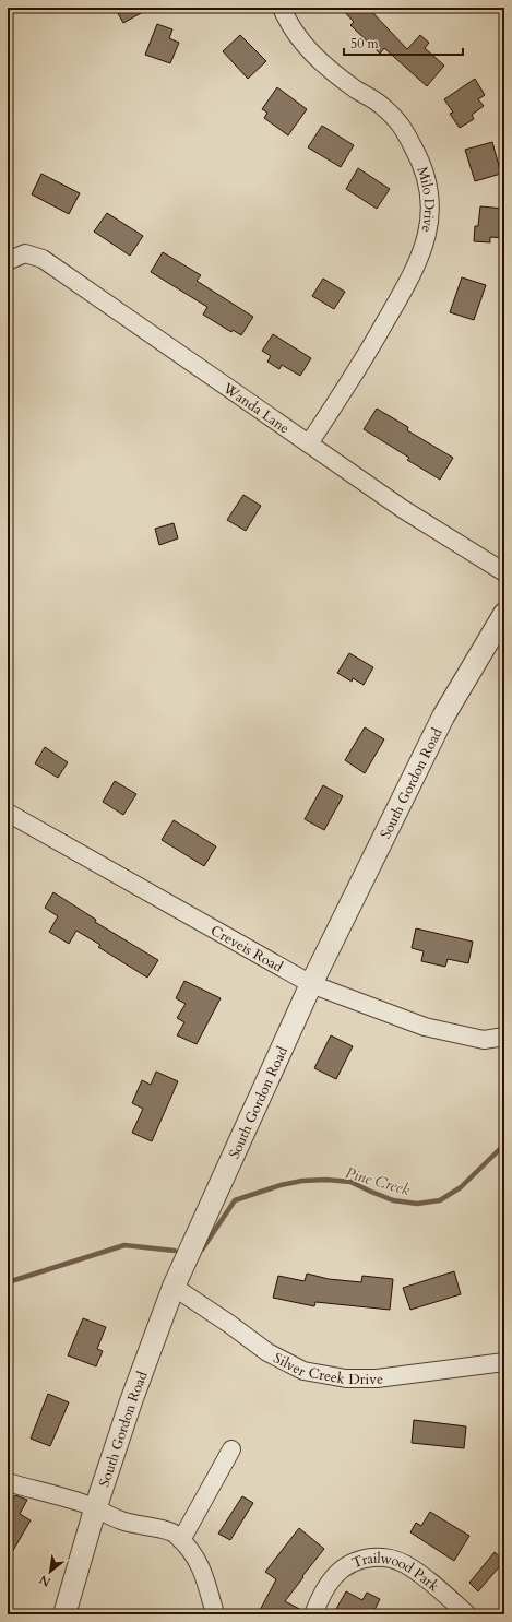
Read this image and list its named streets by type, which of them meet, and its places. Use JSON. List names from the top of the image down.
{
  "streets": {
    "street": [
      "Milo Drive",
      "Wanda Lane",
      "South Gordon Road",
      "Creveis Road",
      "Silver Creek Drive",
      "Trailwood Park"
    ]
  },
  "crossings": [
    ["Milo Drive", "Wanda Lane"],
    ["South Gordon Road", "Creveis Road"],
    ["South Gordon Road", "Silver Creek Drive"]
  ],
  "water": ["Pine Creek"],
  "scale_bar": "50 m",
  "north": "bottom left"
}
